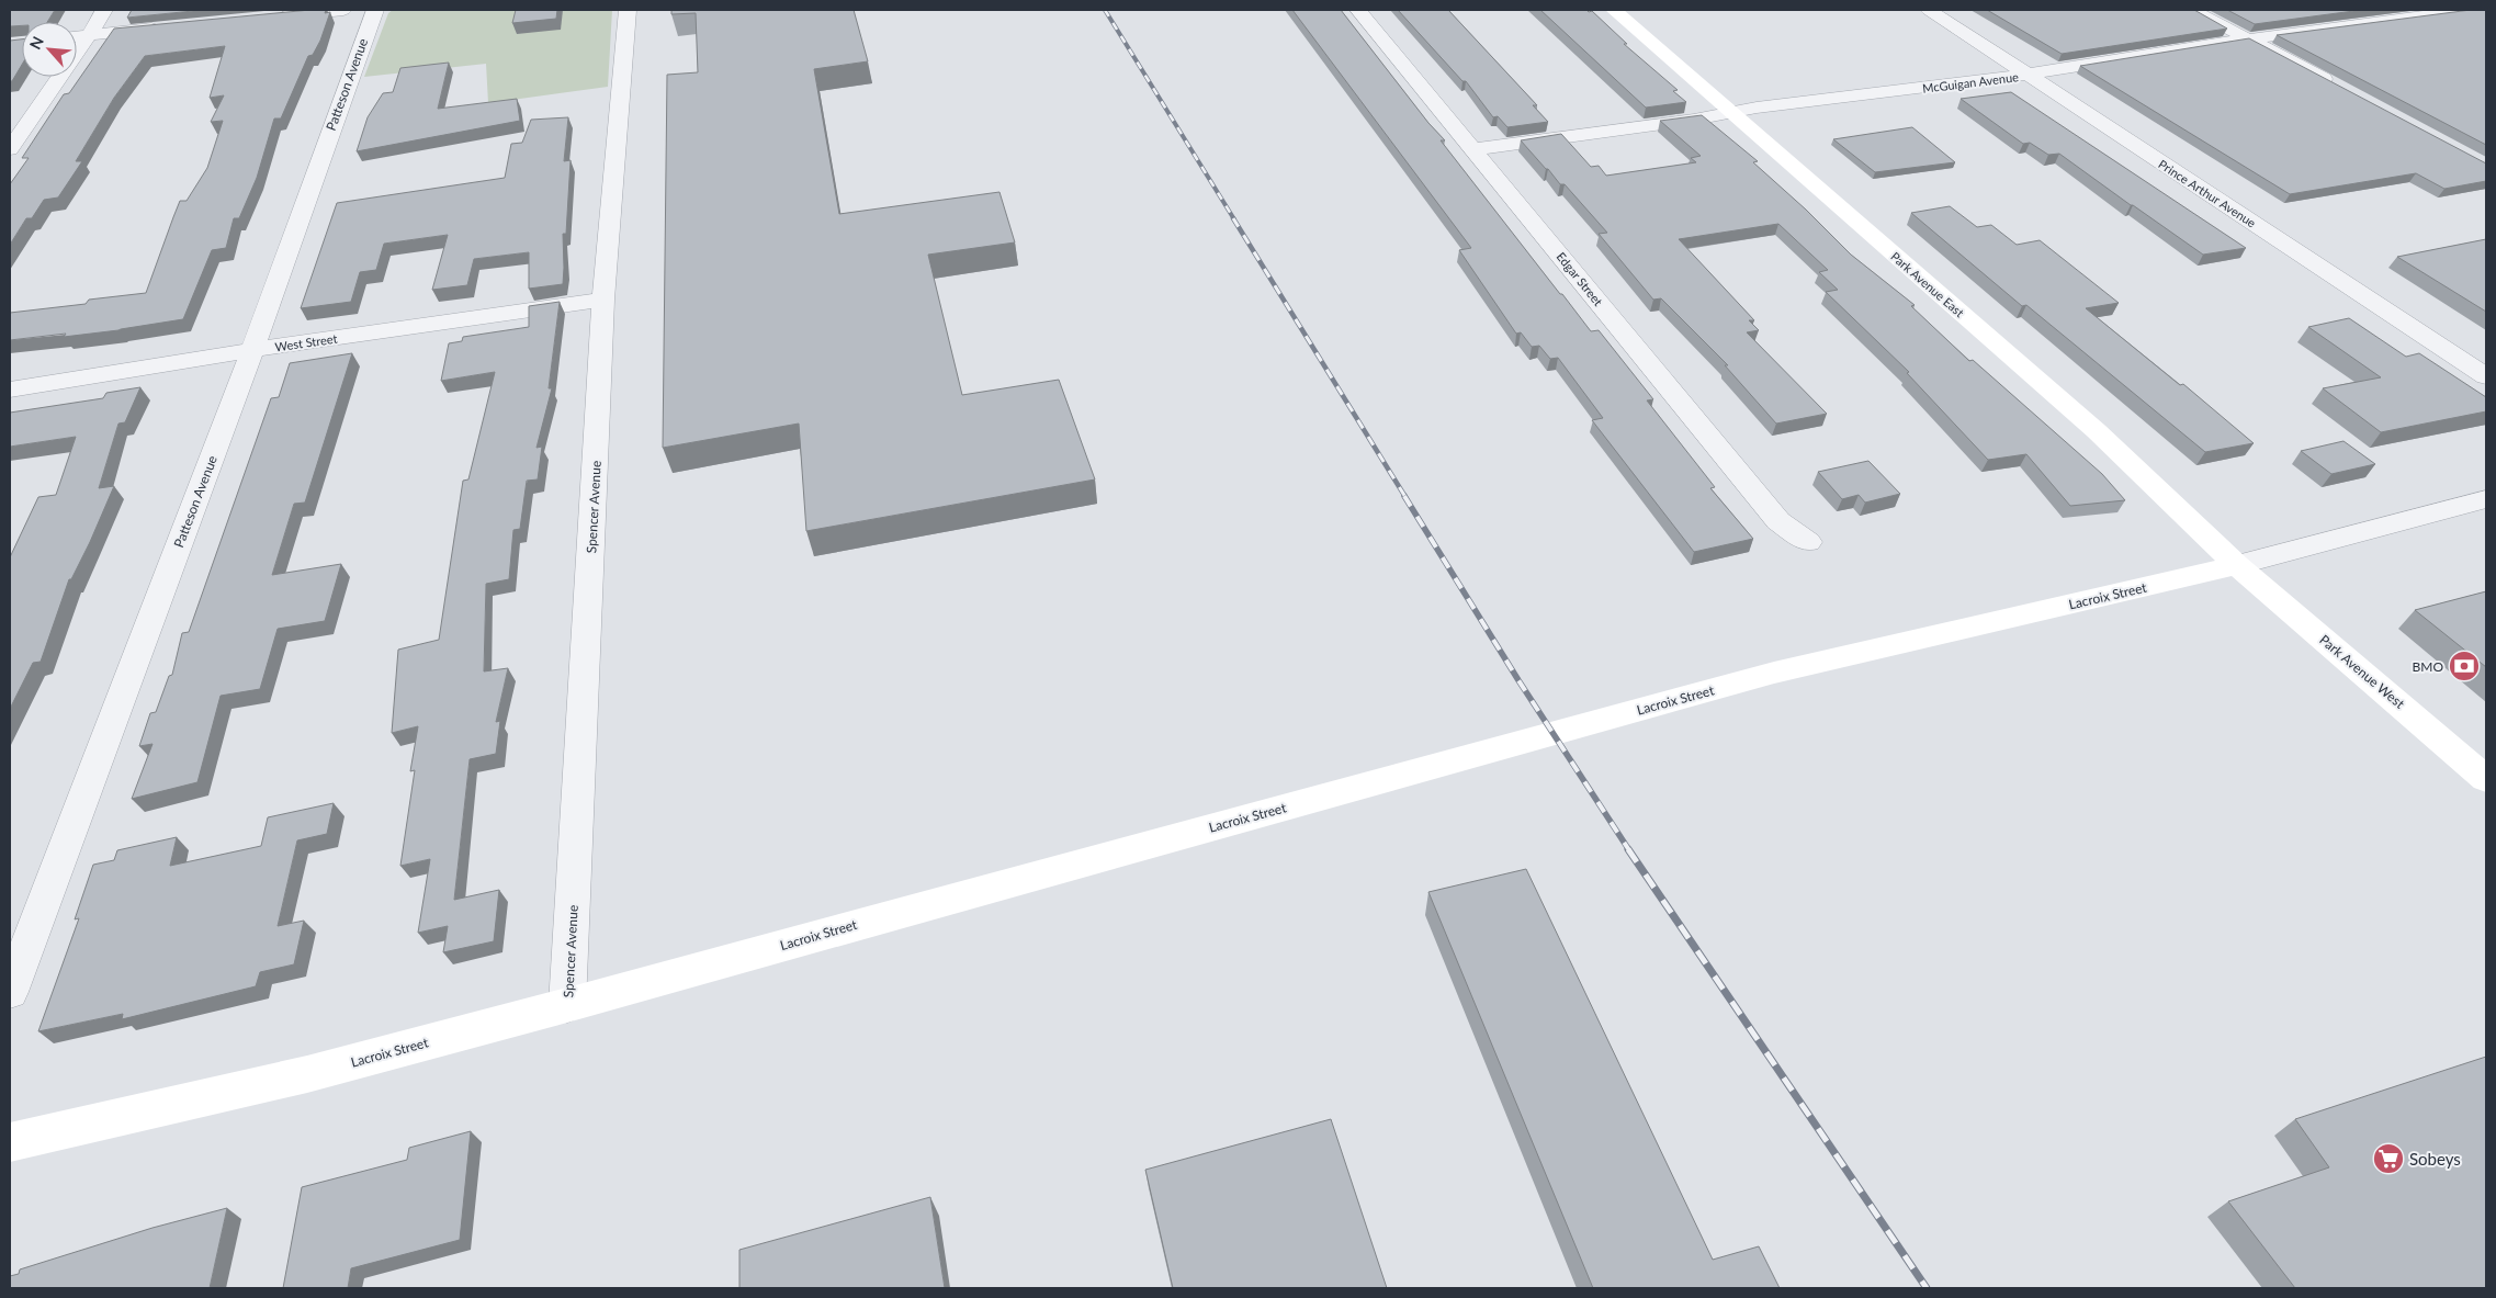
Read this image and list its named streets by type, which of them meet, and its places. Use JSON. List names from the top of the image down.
{
  "streets": {
    "main road": ["Park Avenue East", "Lacroix Street", "Park Avenue West"],
    "street": [
      "McGuigan Avenue",
      "Patteson Avenue",
      "Prince Arthur Avenue",
      "Edgar Street",
      "West Street",
      "Spencer Avenue"
    ]
  },
  "crossings": [
    ["McGuigan Avenue", "Prince Arthur Avenue"],
    ["McGuigan Avenue", "Edgar Street"],
    ["McGuigan Avenue", "Park Avenue East"],
    ["Patteson Avenue", "West Street"],
    ["Park Avenue East", "Lacroix Street"],
    ["Park Avenue East", "Park Avenue West"],
    ["West Street", "Spencer Avenue"],
    ["Spencer Avenue", "Lacroix Street"],
    ["Lacroix Street", "Park Avenue West"]
  ],
  "places": {
    "bank": ["BMO"],
    "supermarket": ["Sobeys"]
  },
  "north": "top left"
}
